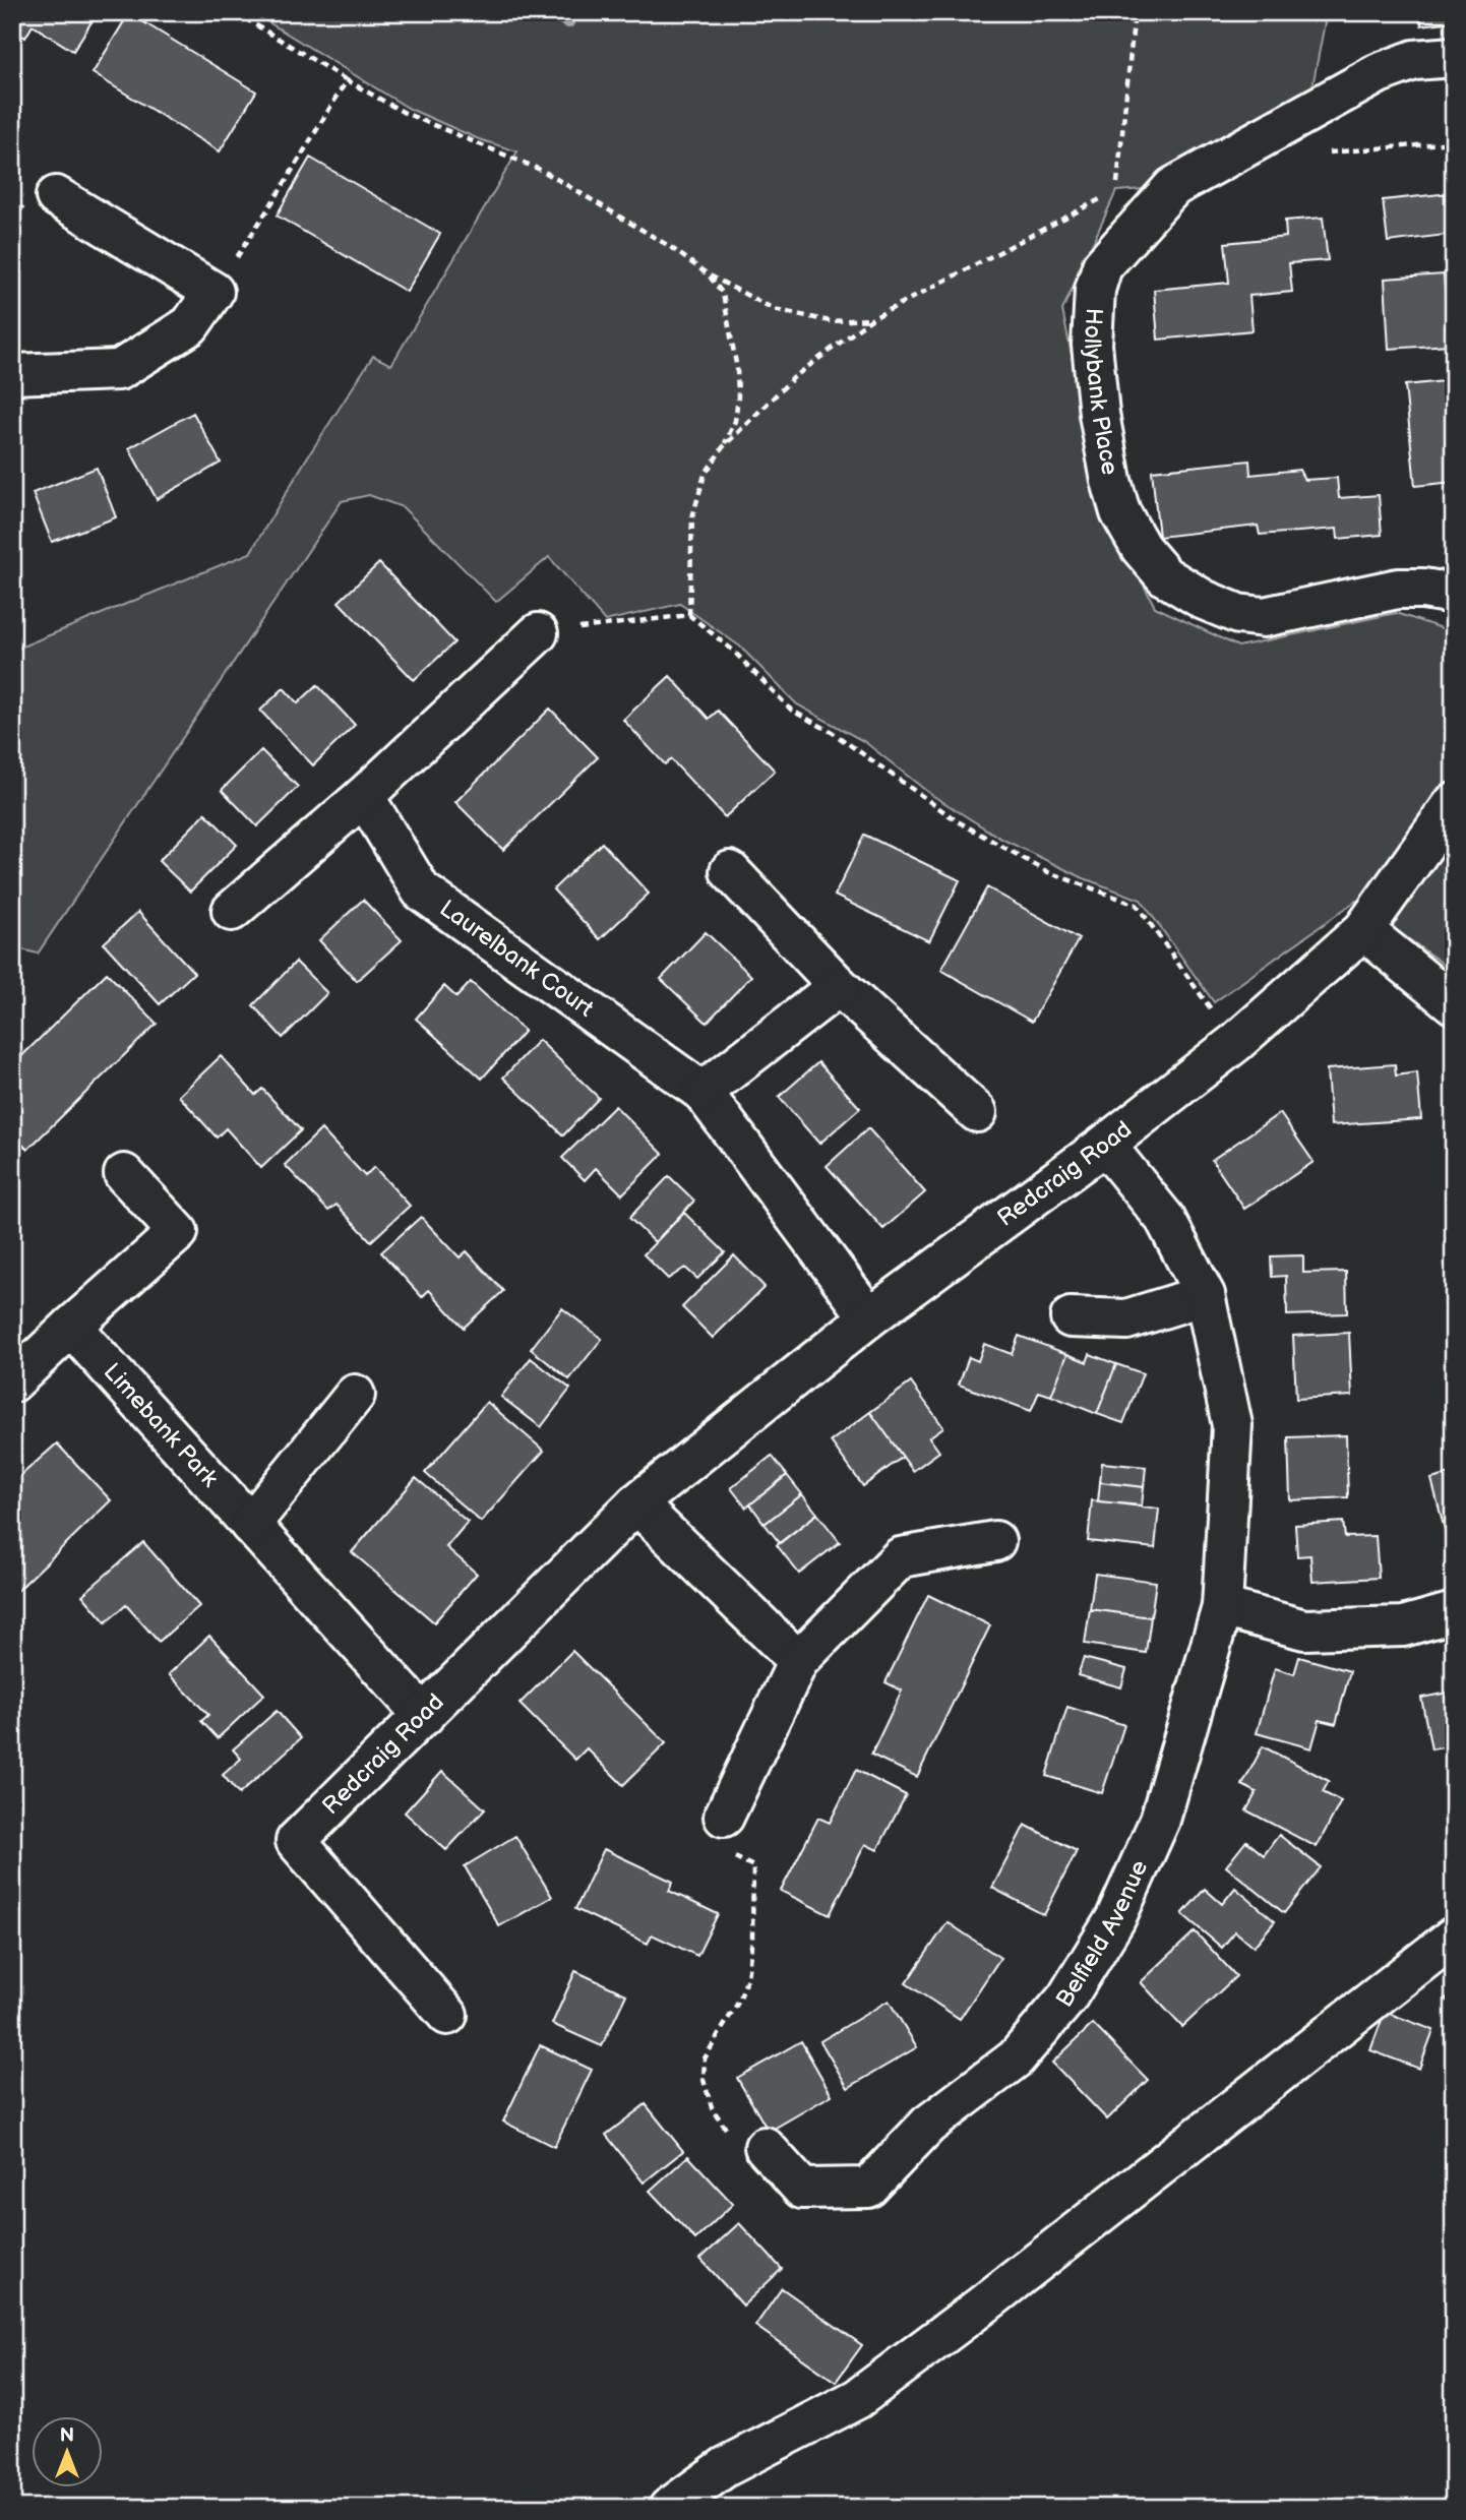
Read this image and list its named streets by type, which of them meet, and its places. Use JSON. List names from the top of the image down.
{
  "streets": {
    "street": [
      "Hollybank Place",
      "Laurelbank Court",
      "Redcraig Road",
      "Limebank Park",
      "Belfield Avenue"
    ]
  },
  "crossings": [
    ["Laurelbank Court", "Redcraig Road"],
    ["Redcraig Road", "Limebank Park"],
    ["Redcraig Road", "Belfield Avenue"]
  ],
  "north": "top"
}
